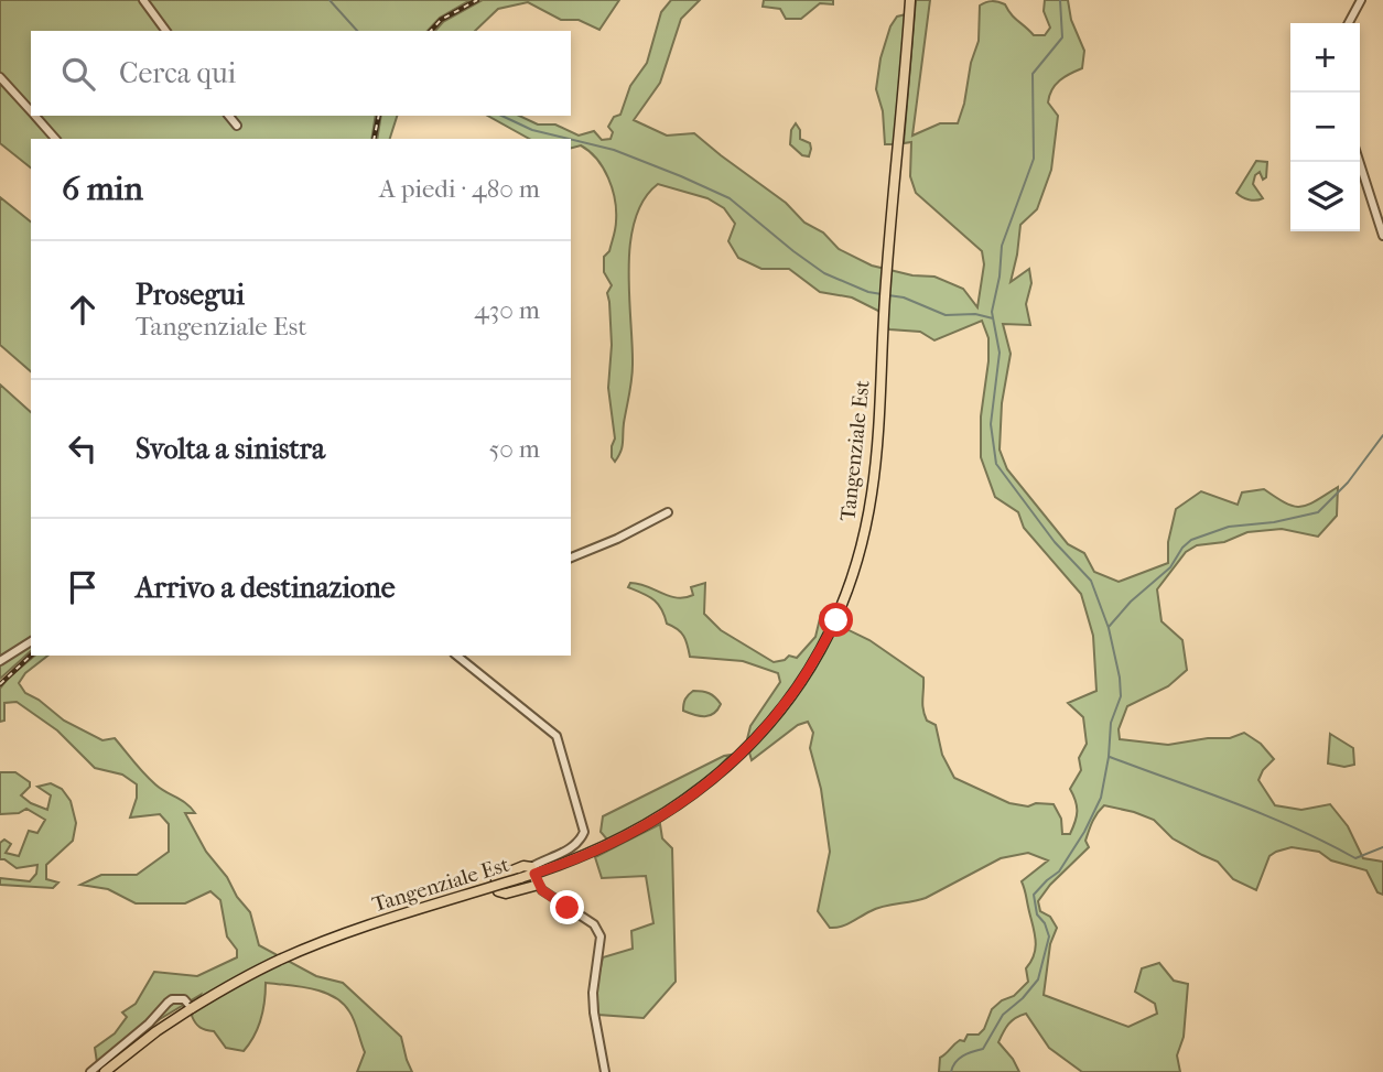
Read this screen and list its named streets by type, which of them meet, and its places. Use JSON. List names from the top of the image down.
{
  "streets": {
    "main road": ["Tangenziale Est"]
  },
  "page": {
    "map_buttons": ["+", "−"],
    "search": "Cerca qui",
    "heading": ["6 min", "A piedi · 480 m"],
    "list": [
      ["Prosegui", "Tangenziale Est", "430 m"],
      ["Svolta a sinistra", "50 m"],
      "Arrivo a destinazione"
    ]
  }
}
